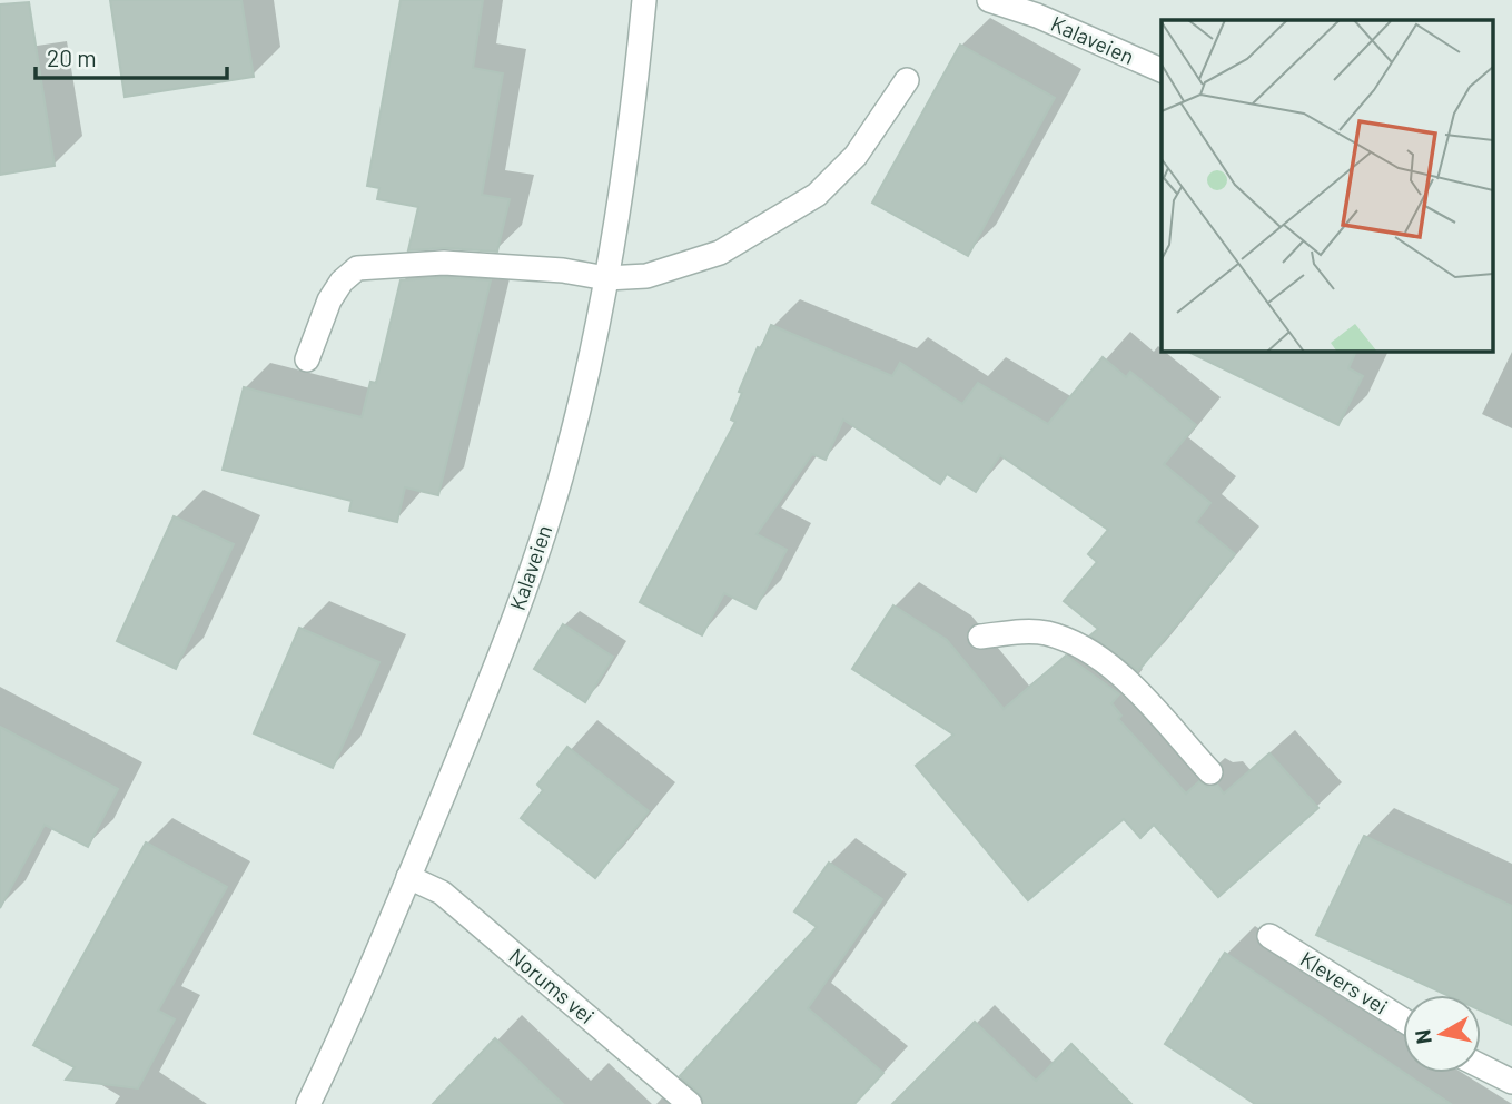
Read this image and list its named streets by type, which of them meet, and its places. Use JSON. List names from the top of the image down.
{
  "streets": {
    "street": ["Kalaveien", "Klevers vei", "Norums vei"]
  },
  "crossings": [
    ["Kalaveien", "Norums vei"]
  ],
  "scale_bar": "20 m",
  "north": "left"
}
